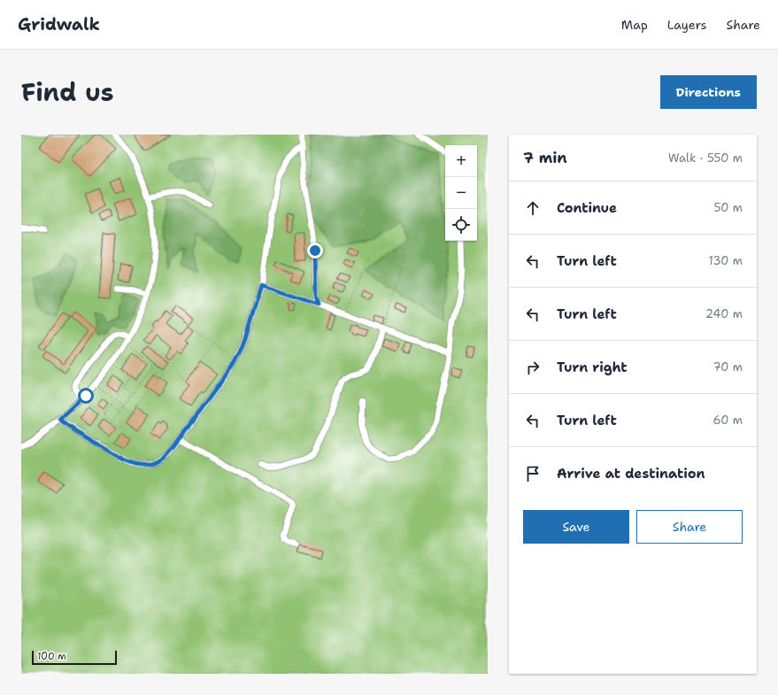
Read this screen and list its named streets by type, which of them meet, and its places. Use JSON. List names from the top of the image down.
{
  "scale_bar": "100 m",
  "page": {
    "header": "Gridwalk",
    "nav": ["Map", "Layers", "Share"],
    "title": "Find us",
    "buttons": [
      "Directions",
      ["Save", "Share"]
    ],
    "heading": ["7 min", "Walk · 550 m"],
    "map_buttons": ["+", "−"],
    "list": [
      ["Continue", "50 m"],
      ["Turn left", "130 m"],
      ["Turn left", "240 m"],
      ["Turn right", "70 m"],
      ["Turn left", "60 m"],
      "Arrive at destination"
    ],
    "scale": "100 m"
  }
}
